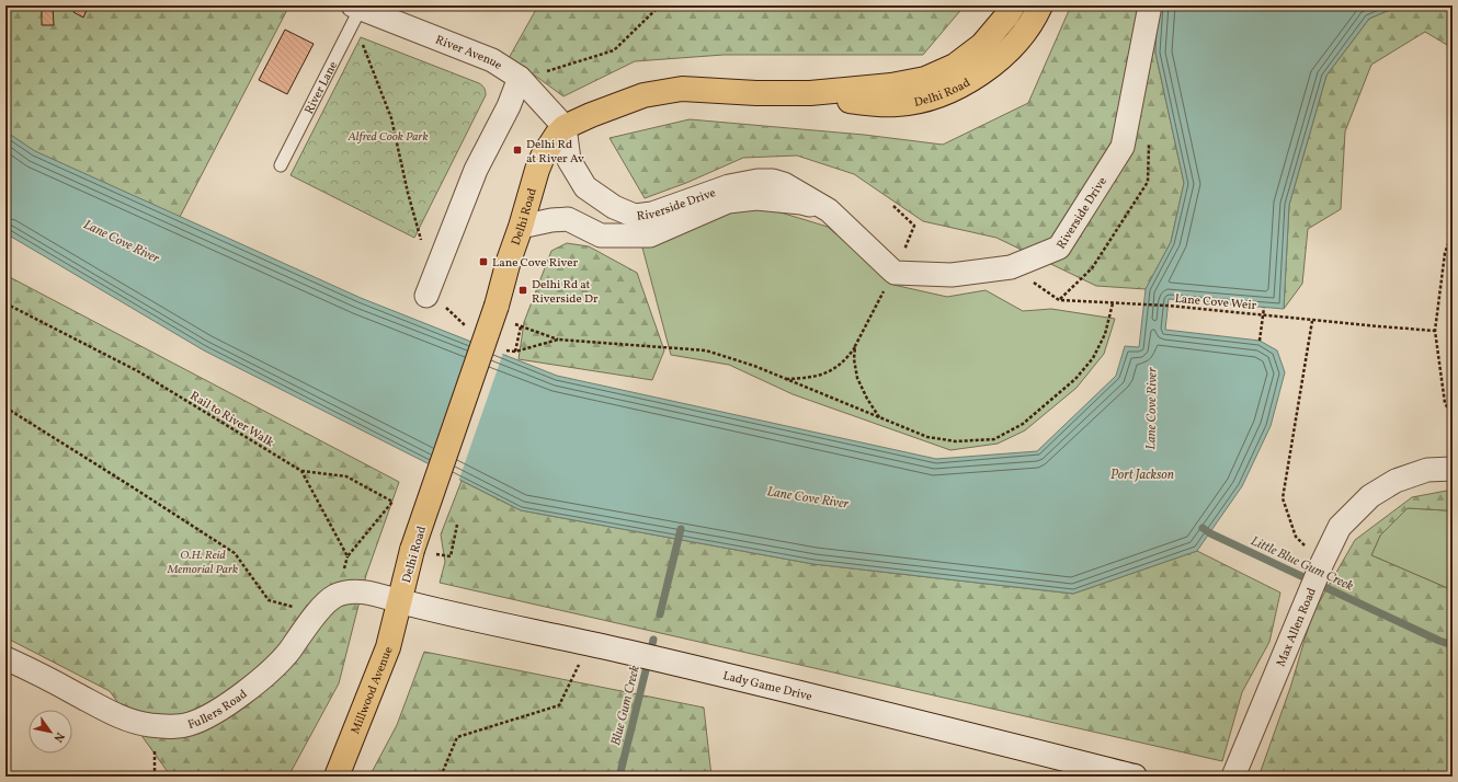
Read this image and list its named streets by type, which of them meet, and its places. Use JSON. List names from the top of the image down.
{
  "streets": {
    "main road": ["Delhi Road", "Lady Game Drive", "Millwood Avenue"],
    "street": [
      "River Avenue",
      "Riverside Drive",
      "Max Allen Road",
      "Fullers Road"
    ],
    "lane": ["River Lane"],
    "path": ["Lane Cove Weir", "Rail to River Walk"]
  },
  "crossings": [
    ["River Avenue", "River Lane"],
    ["River Avenue", "Delhi Road"],
    ["River Avenue", "Riverside Drive"],
    ["Delhi Road", "Riverside Drive"],
    ["Delhi Road", "Lady Game Drive"],
    ["Delhi Road", "Millwood Avenue"],
    ["Delhi Road", "Fullers Road"],
    ["Lady Game Drive", "Millwood Avenue"],
    ["Lady Game Drive", "Fullers Road"],
    ["Millwood Avenue", "Fullers Road"]
  ],
  "water": [
    "Lane Cove River",
    "Port Jackson",
    "Little Blue Gum Creek",
    "Blue Gum Creek"
  ],
  "parks": ["Alfred Cook Park", "O.H. Reid Memorial Park"],
  "places": {
    "transit": ["Delhi Rd at River Av", "Lane Cove River", "Delhi Rd at Riverside Dr"]
  },
  "north": "bottom right"
}
